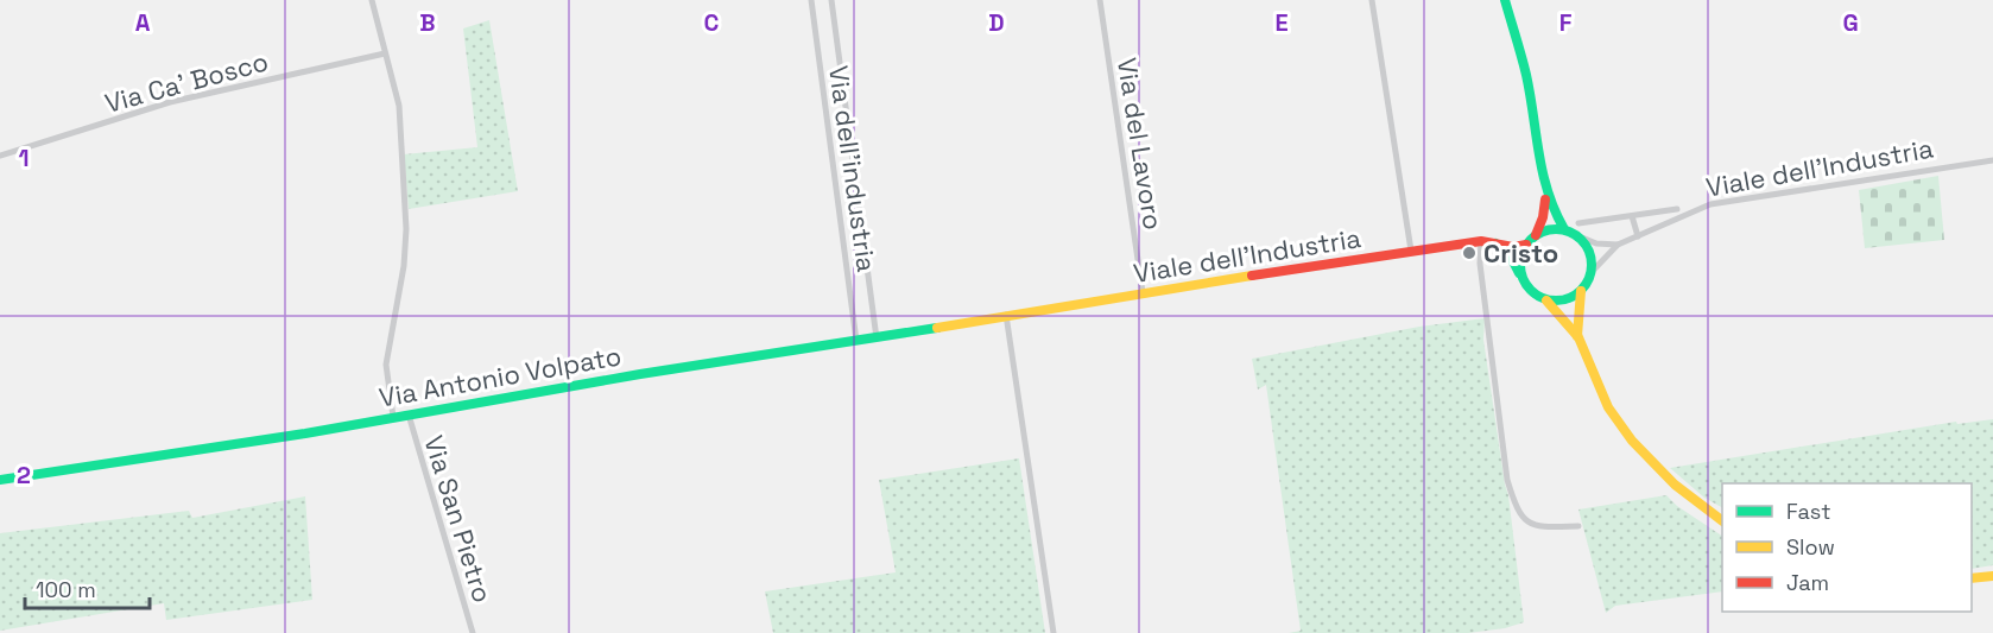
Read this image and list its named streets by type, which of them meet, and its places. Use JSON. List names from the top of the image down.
{
  "streets": {
    "street": [
      "Via Ca' Bosco",
      "Via del Lavoro",
      "Viale dell'Industria",
      "Via dell'industria",
      "Via Antonio Volpato",
      "Via San Pietro"
    ]
  },
  "crossings": [
    ["Via del Lavoro", "Viale dell'Industria"],
    ["Viale dell'Industria", "Via Antonio Volpato"],
    ["Via dell'industria", "Via Antonio Volpato"],
    ["Via Antonio Volpato", "Via San Pietro"]
  ],
  "places": ["Cristo"],
  "legend": ["Fast", "Slow", "Jam"],
  "scale_bar": "100 m",
  "grid": {
    "columns": [
      "A",
      "B",
      "C",
      "D",
      "E",
      "F",
      "G"
    ],
    "rows": ["1", "2"]
  }
}
